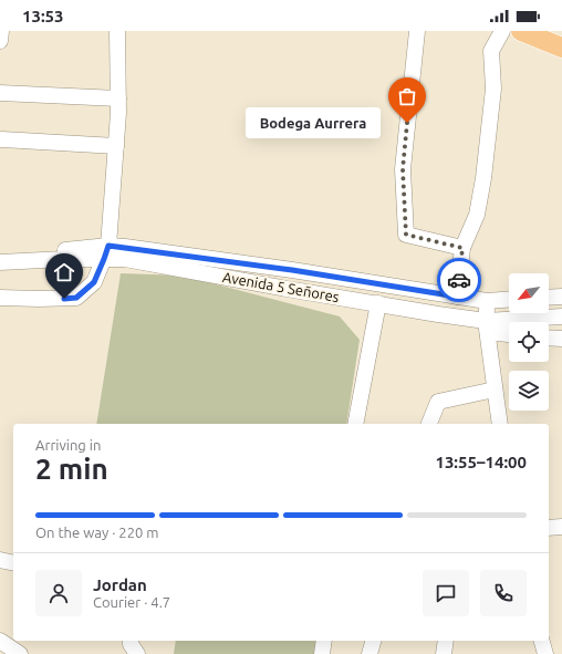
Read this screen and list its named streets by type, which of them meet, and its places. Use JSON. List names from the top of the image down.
{
  "streets": {
    "street": ["Avenida 5 Señores"]
  },
  "places": ["Bodega Aurrera"],
  "north": "bottom left",
  "page": {
    "status": "13:53",
    "bubble": "Bodega Aurrera",
    "heading": ["2 min", "Arriving in", "13:55–14:00"],
    "panel": ["Jordan", "Courier · 4.7"],
    "bar": "On the way · 220 m"
  }
}
